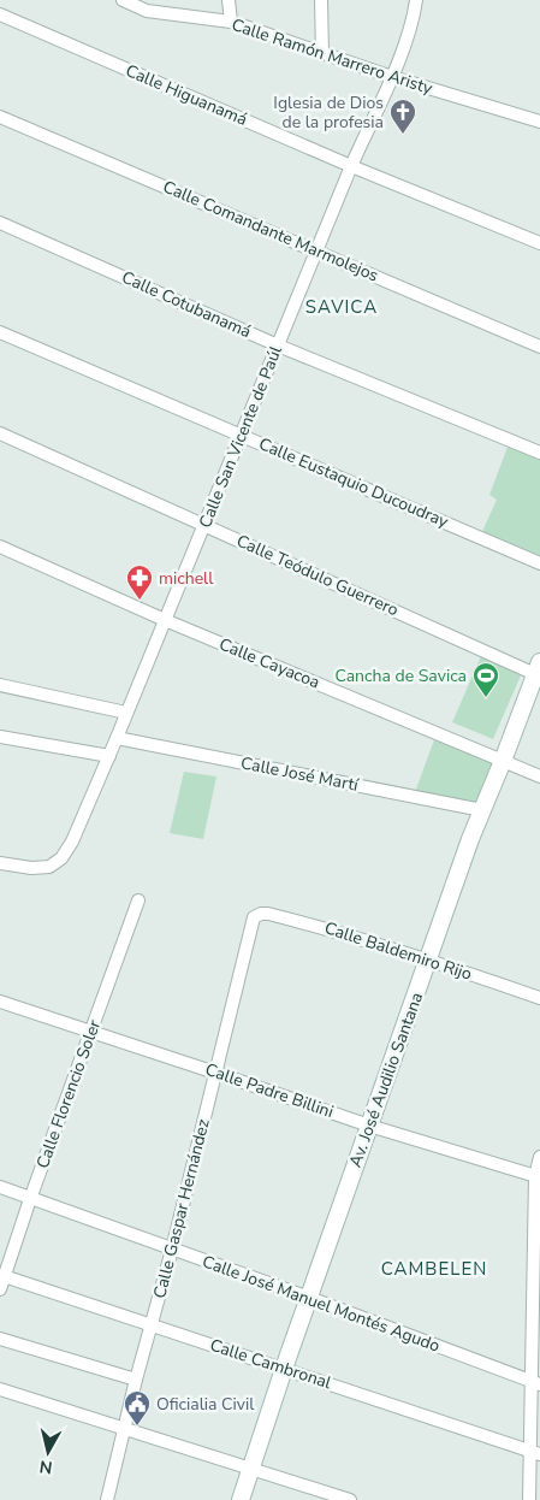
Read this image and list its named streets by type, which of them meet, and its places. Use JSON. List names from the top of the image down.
{
  "streets": {
    "main road": ["Av. José Audilio Santana"],
    "street": [
      "Calle Ramón Marrero Aristy",
      "Calle Higuanamá",
      "Calle Comandante Marmolejos",
      "Calle Cotubanamá",
      "Calle San Vicente de Paúl",
      "Calle Eustaquio Ducoudray",
      "Calle Teódulo Guerrero",
      "Calle Cayacoa",
      "Calle José Martí",
      "Calle Baldemiro Rijo",
      "Calle Padre Billini",
      "Calle Florencio Soler",
      "Calle Gaspar Hernández",
      "Calle José Manuel Montés Agudo",
      "Calle Cambronal"
    ]
  },
  "crossings": [
    ["Calle Ramón Marrero Aristy", "Calle San Vicente de Paúl"],
    ["Calle Higuanamá", "Calle San Vicente de Paúl"],
    ["Calle Comandante Marmolejos", "Calle San Vicente de Paúl"],
    ["Calle Cotubanamá", "Calle San Vicente de Paúl"],
    ["Calle San Vicente de Paúl", "Calle Eustaquio Ducoudray"],
    ["Calle San Vicente de Paúl", "Calle Teódulo Guerrero"],
    ["Calle San Vicente de Paúl", "Calle Cayacoa"],
    ["Calle San Vicente de Paúl", "Calle José Martí"],
    ["Calle Teódulo Guerrero", "Av. José Audilio Santana"],
    ["Calle Cayacoa", "Av. José Audilio Santana"],
    ["Calle José Martí", "Av. José Audilio Santana"],
    ["Calle Baldemiro Rijo", "Av. José Audilio Santana"],
    ["Calle Baldemiro Rijo", "Calle Gaspar Hernández"],
    ["Av. José Audilio Santana", "Calle Padre Billini"],
    ["Av. José Audilio Santana", "Calle José Manuel Montés Agudo"],
    ["Av. José Audilio Santana", "Calle Cambronal"],
    ["Calle Padre Billini", "Calle Florencio Soler"],
    ["Calle Padre Billini", "Calle Gaspar Hernández"],
    ["Calle Florencio Soler", "Calle José Manuel Montés Agudo"],
    ["Calle Florencio Soler", "Calle Cambronal"],
    ["Calle Gaspar Hernández", "Calle José Manuel Montés Agudo"],
    ["Calle Gaspar Hernández", "Calle Cambronal"]
  ],
  "districts": ["SAVICA", "CAMBELEN"],
  "places": {
    "church": ["Iglesia de Dios de la profesia"],
    "pharmacy": ["michell"],
    "sports": ["Cancha de Savica"],
    "public building": ["Oficialia Civil"]
  },
  "north": "bottom"
}
